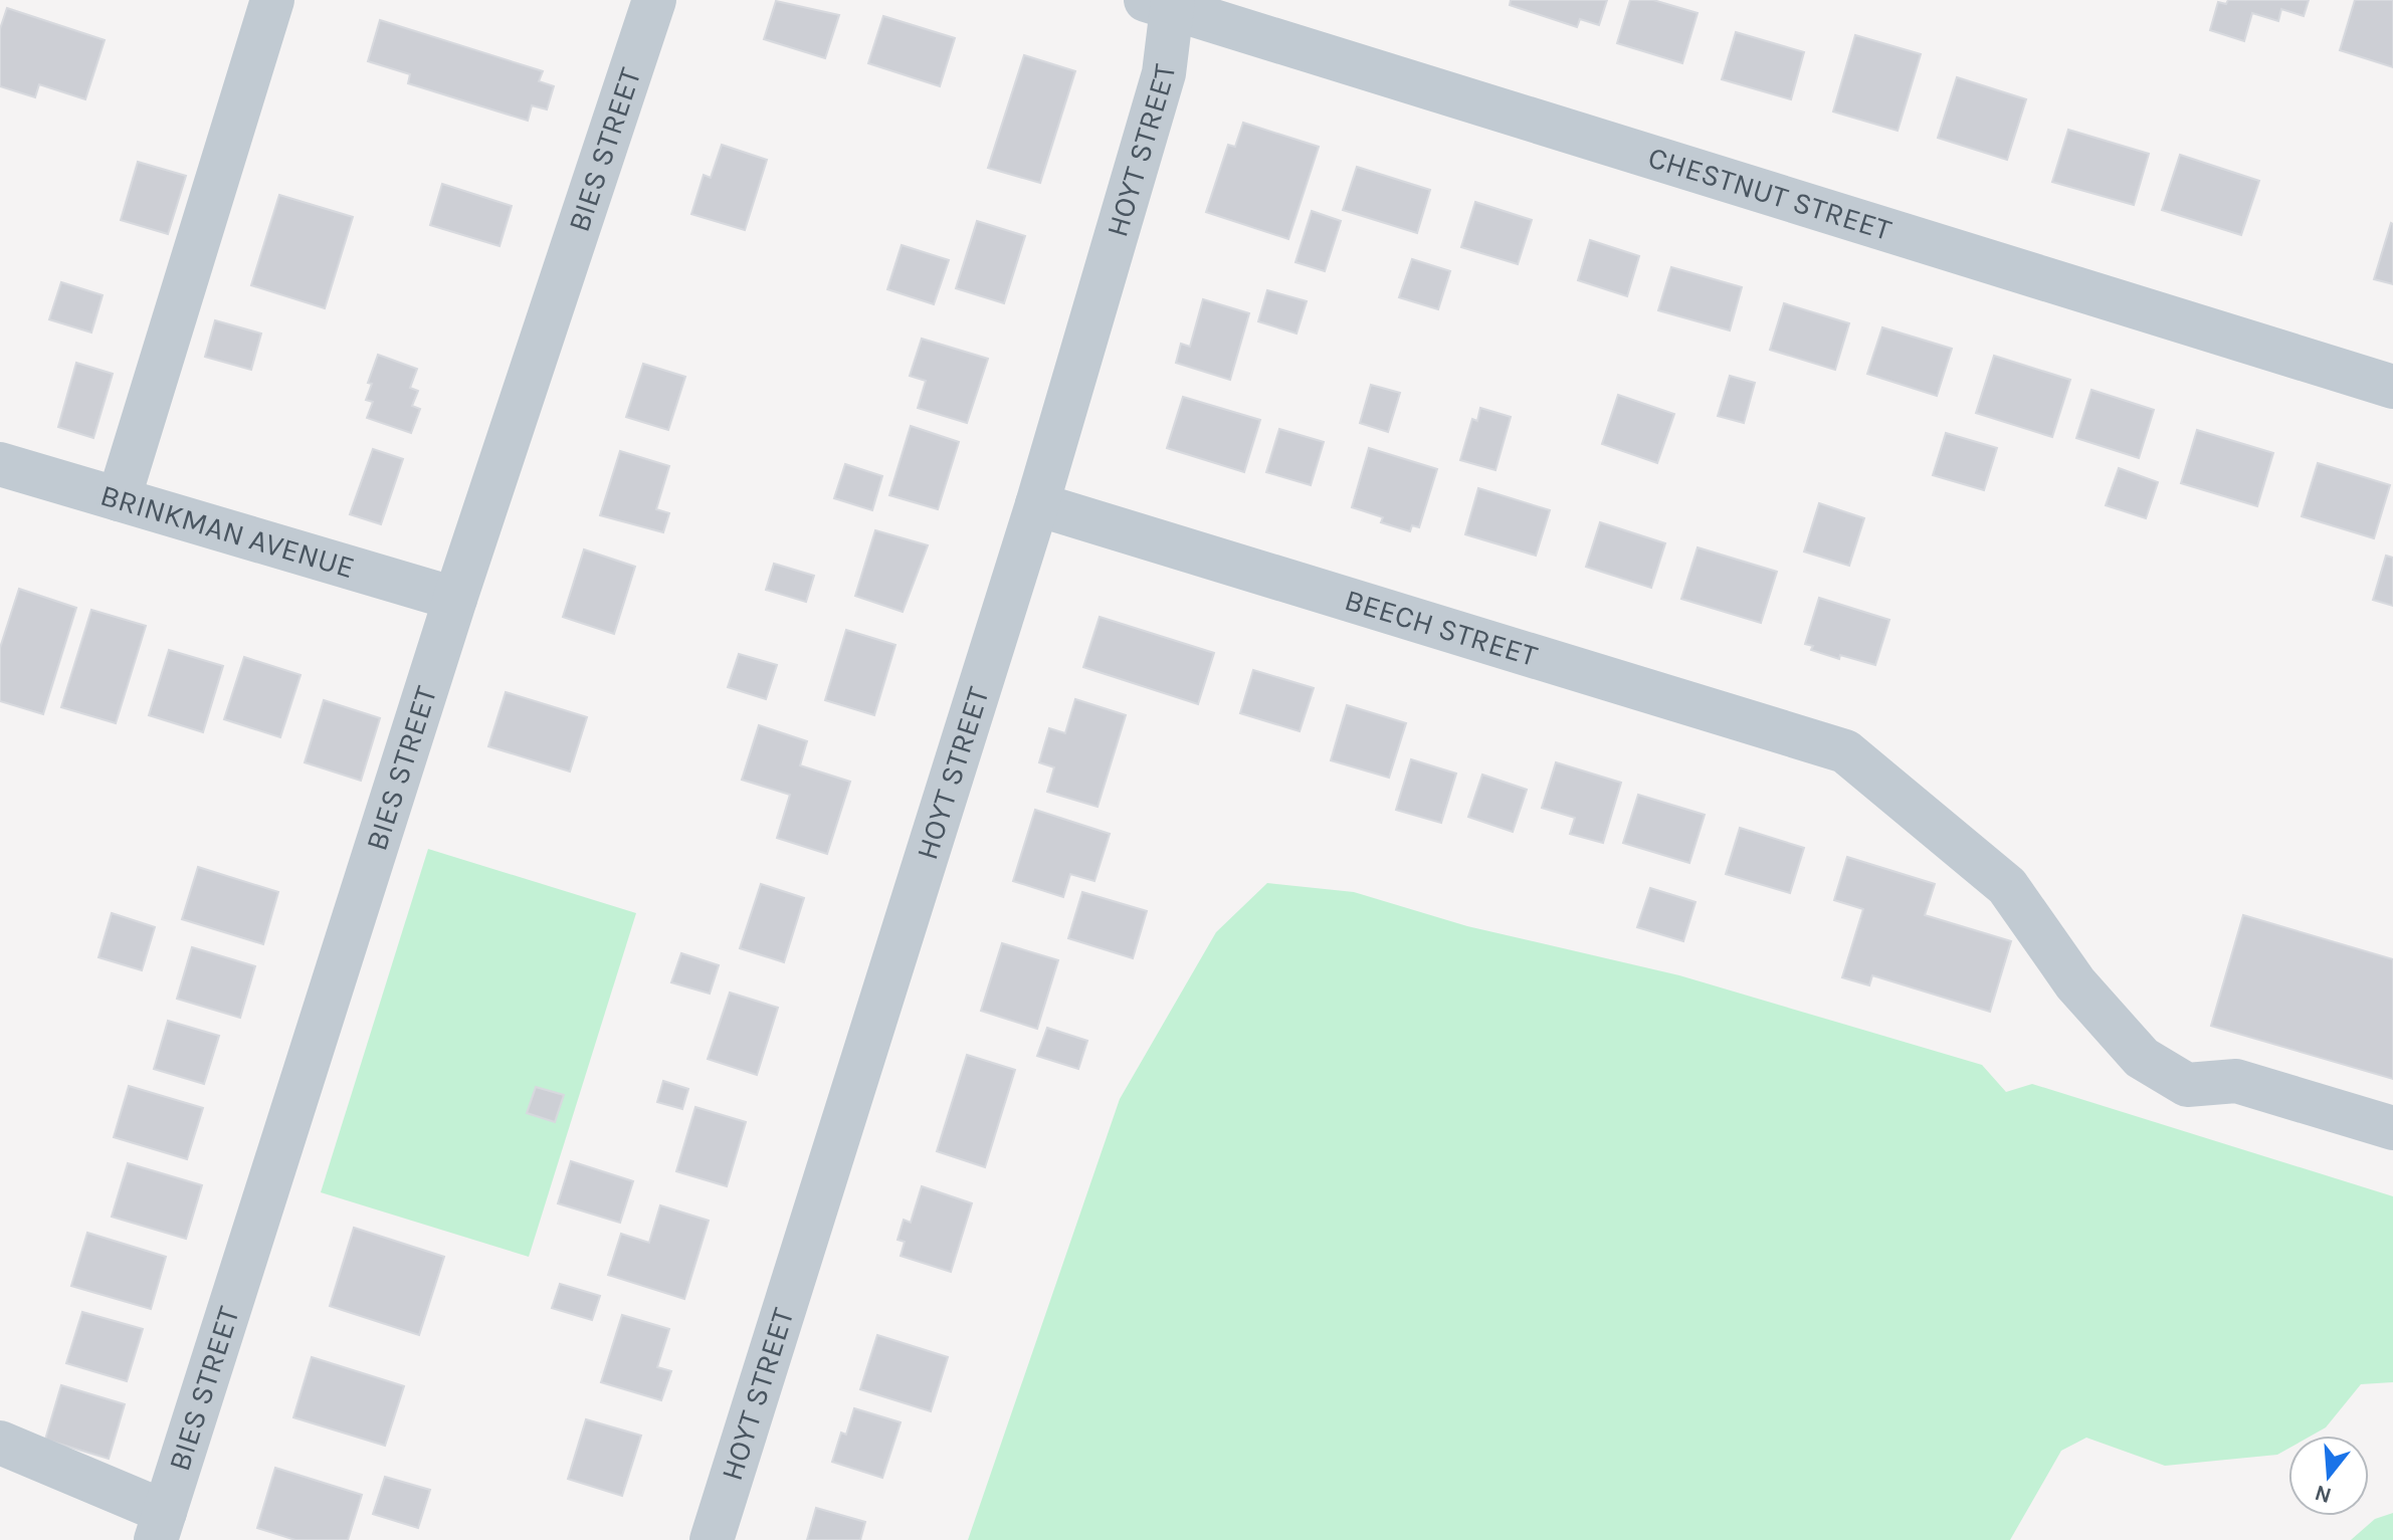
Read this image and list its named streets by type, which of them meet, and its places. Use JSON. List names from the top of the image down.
{
  "streets": {
    "street": [
      "HOYT STREET",
      "BIES STREET",
      "CHESTNUT STREET",
      "BRINKMAN AVENUE",
      "BEECH STREET"
    ]
  },
  "crossings": [
    ["HOYT STREET", "CHESTNUT STREET"],
    ["HOYT STREET", "BEECH STREET"],
    ["BIES STREET", "BRINKMAN AVENUE"]
  ],
  "north": "bottom"
}
